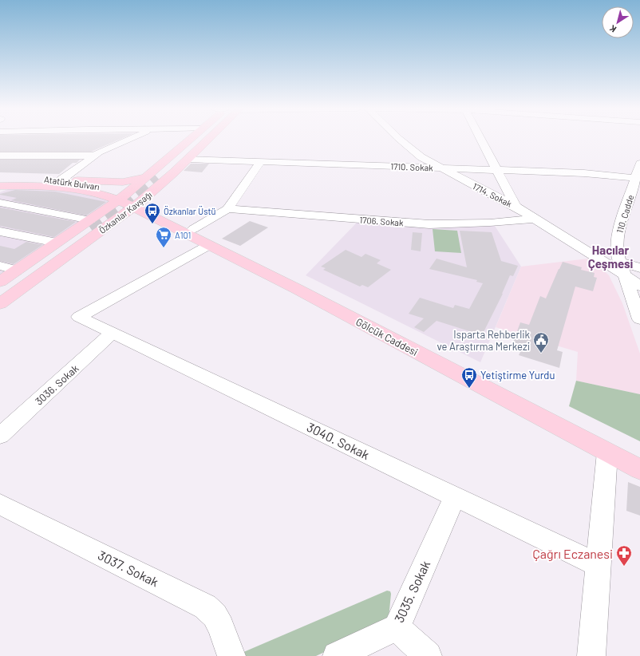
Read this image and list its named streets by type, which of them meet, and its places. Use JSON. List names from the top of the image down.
{
  "streets": {
    "main road": ["Atatürk Bulvarı", "Özkanlar Kavşağı", "Gölcük Caddesi"],
    "street": [
      "1710. Sokak",
      "1714. Sokak",
      "110. Cadde",
      "1706. Sokak",
      "3036. Sokak",
      "3040. Sokak",
      "3037. Sokak",
      "3035. Sokak"
    ]
  },
  "crossings": [
    ["1710. Sokak", "1714. Sokak"],
    ["1710. Sokak", "Özkanlar Kavşağı"],
    ["1710. Sokak", "110. Cadde"],
    ["Atatürk Bulvarı", "Özkanlar Kavşağı"],
    ["Atatürk Bulvarı", "Gölcük Caddesi"],
    ["1714. Sokak", "110. Cadde"],
    ["1714. Sokak", "1706. Sokak"],
    ["Özkanlar Kavşağı", "Gölcük Caddesi"],
    ["Gölcük Caddesi", "3040. Sokak"],
    ["3036. Sokak", "3040. Sokak"],
    ["3040. Sokak", "3035. Sokak"]
  ],
  "districts": ["Hacılar Çeşmesi"],
  "places": {
    "bus stop": ["Özkanlar Üstü", "Yetiştirme Yurdu"],
    "supermarket": ["A101"],
    "public building": ["Isparta Rehberlik ve Araştırma Merkezi"],
    "pharmacy": ["Çağrı Eczanesi"]
  },
  "north": "bottom left"
}
